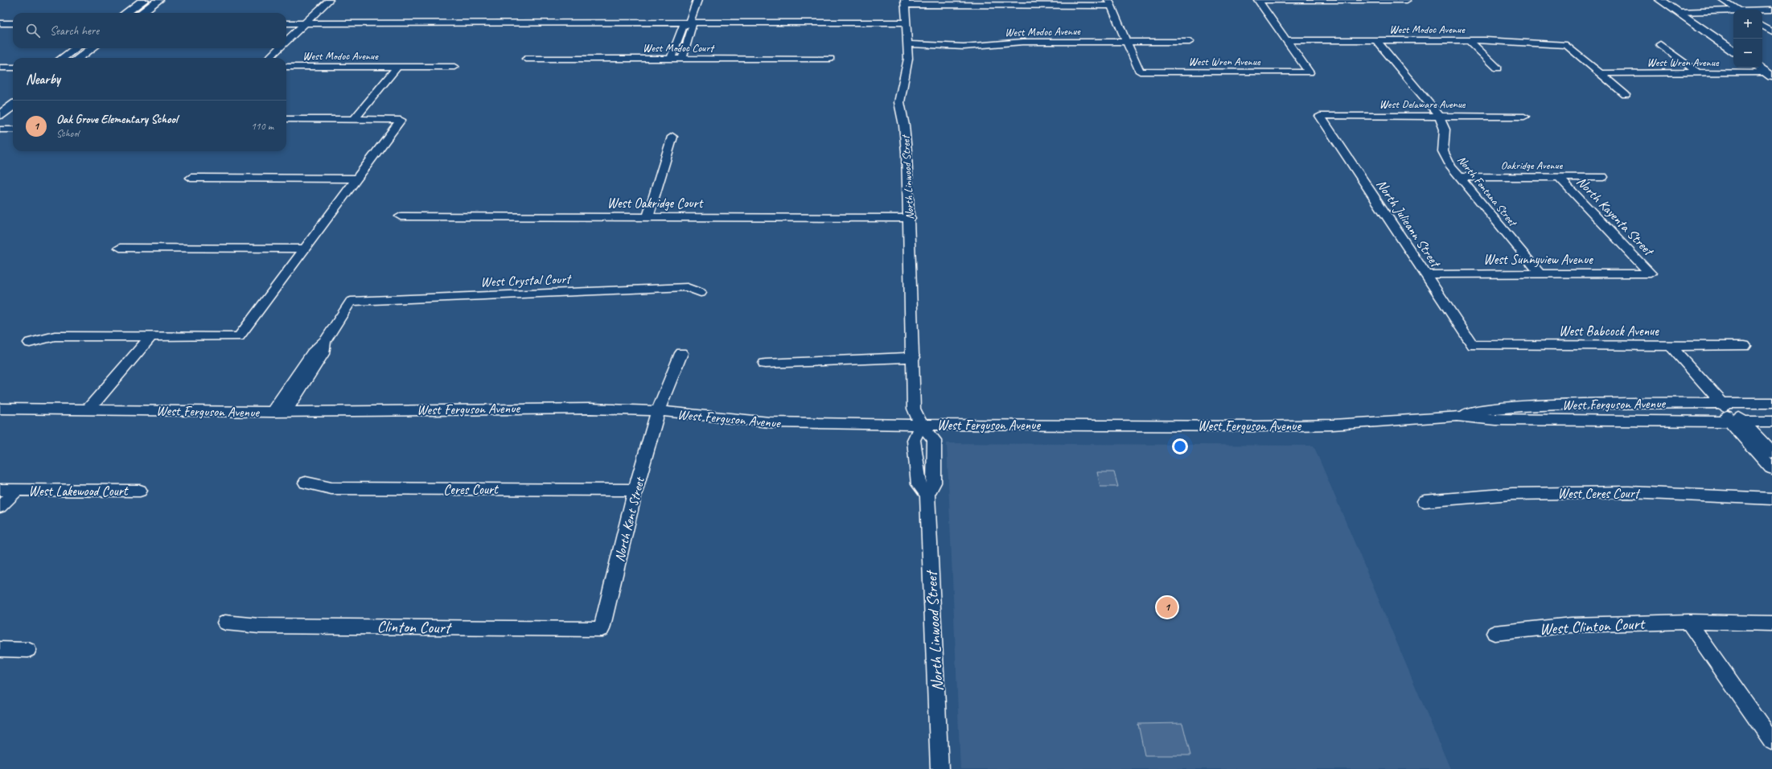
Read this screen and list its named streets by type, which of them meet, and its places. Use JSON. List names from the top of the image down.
{
  "streets": {
    "street": [
      "West Modoc Avenue",
      "West Modoc Court",
      "West Wren Avenue",
      "West Delaware Avenue",
      "Oakridge Avenue",
      "North Linwood Street",
      "North Fontana Street",
      "West Oakridge Court",
      "North Kayenta Street",
      "North Julieann Street",
      "West Sunnyview Avenue",
      "West Crystal Court",
      "West Babcock Avenue",
      "West Ferguson Avenue",
      "Ceres Court",
      "West Lakewood Court",
      "West Ceres Court",
      "North Kent Street",
      "West Clinton Court",
      "Clinton Court"
    ]
  },
  "crossings": [
    ["West Modoc Avenue", "West Wren Avenue"],
    ["West Modoc Avenue", "North Linwood Street"],
    ["West Modoc Avenue", "North Fontana Street"],
    ["West Delaware Avenue", "North Fontana Street"],
    ["West Delaware Avenue", "North Julieann Street"],
    ["Oakridge Avenue", "North Fontana Street"],
    ["Oakridge Avenue", "North Kayenta Street"],
    ["North Linwood Street", "West Oakridge Court"],
    ["North Linwood Street", "West Ferguson Avenue"],
    ["North Fontana Street", "West Sunnyview Avenue"],
    ["North Kayenta Street", "West Sunnyview Avenue"],
    ["North Julieann Street", "West Sunnyview Avenue"],
    ["North Julieann Street", "West Babcock Avenue"],
    ["West Crystal Court", "West Ferguson Avenue"],
    ["West Ferguson Avenue", "North Kent Street"],
    ["Ceres Court", "North Kent Street"],
    ["North Kent Street", "Clinton Court"]
  ],
  "page": {
    "map_buttons": ["+", "−"],
    "search": "Search here",
    "heading": "Nearby",
    "list": [
      {
        "mark": "1",
        "name": "Oak Grove Elementary School",
        "note": "School",
        "value": "110 m"
      }
    ],
    "pins": "1"
  }
}
